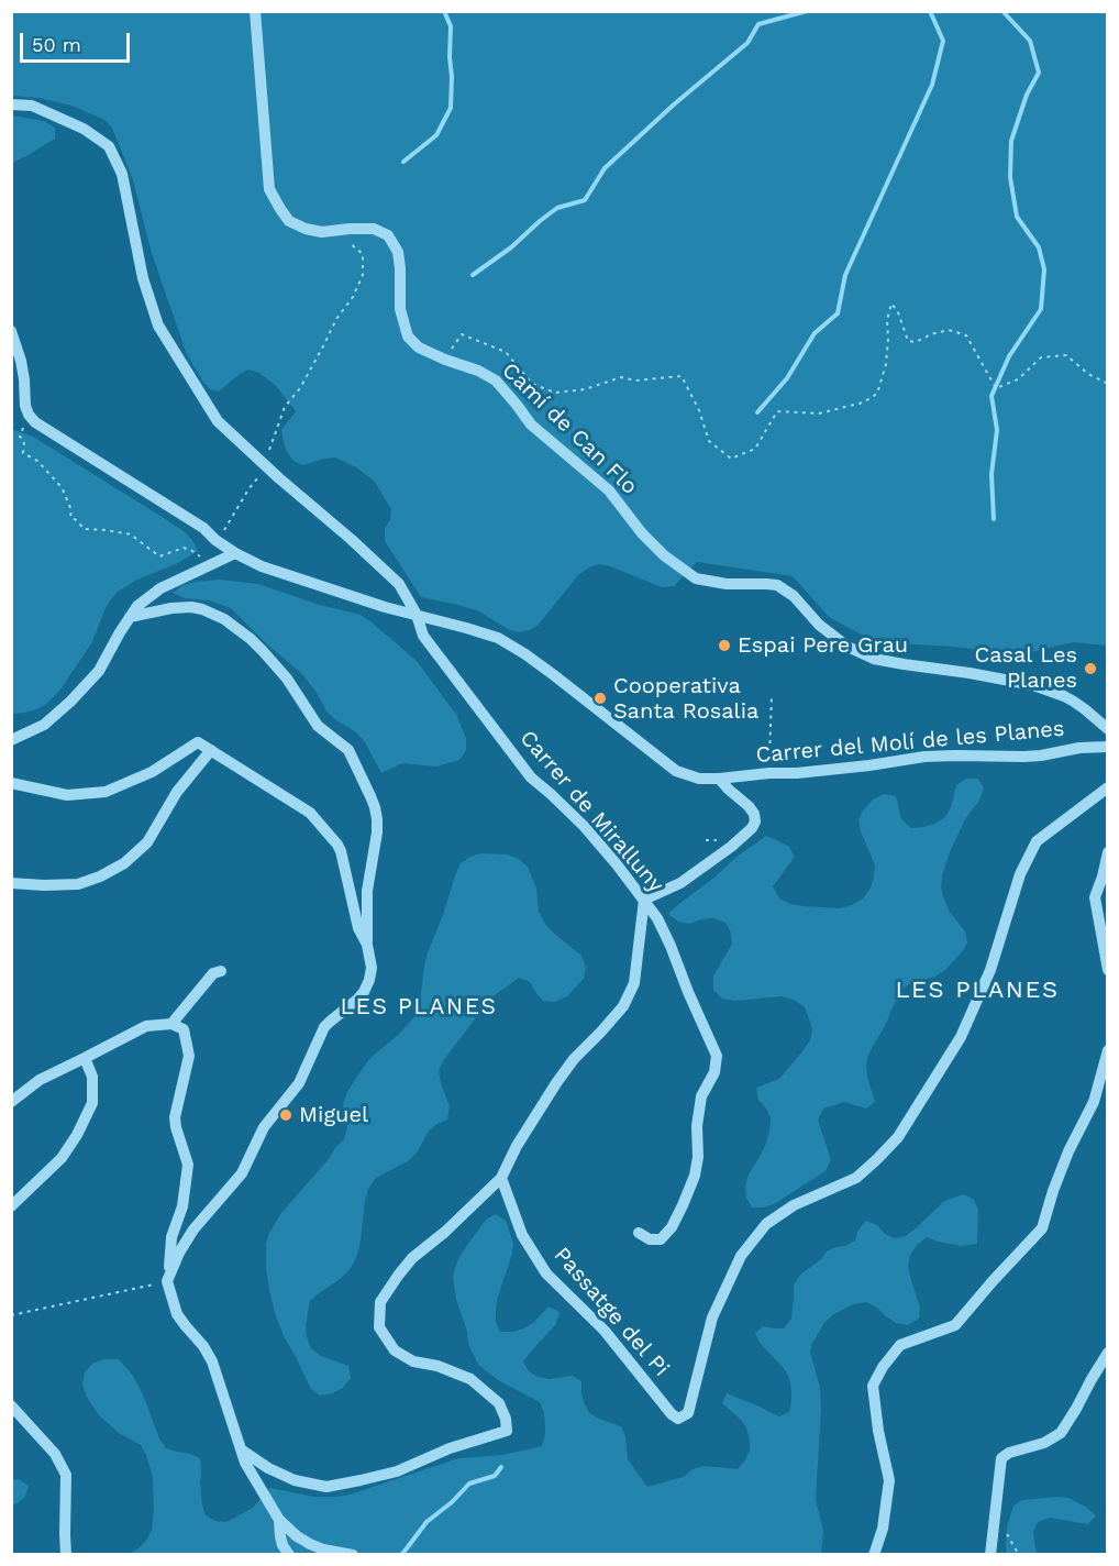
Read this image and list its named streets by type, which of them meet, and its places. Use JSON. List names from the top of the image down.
{
  "streets": {
    "street": [
      "Camí de Can Flo",
      "Carrer del Molí de les Planes",
      "Carrer de Miralluny",
      "Passatge del Pi"
    ]
  },
  "crossings": [
    ["Carrer del Molí de les Planes", "Carrer de Miralluny"]
  ],
  "districts": ["LES PLANES", "LES PLANES"],
  "places": [
    "Espai Pere Grau",
    "Casal Les Planes",
    "Cooperativa Santa Rosalia",
    "Miguel"
  ],
  "scale_bar": "50 m"
}
